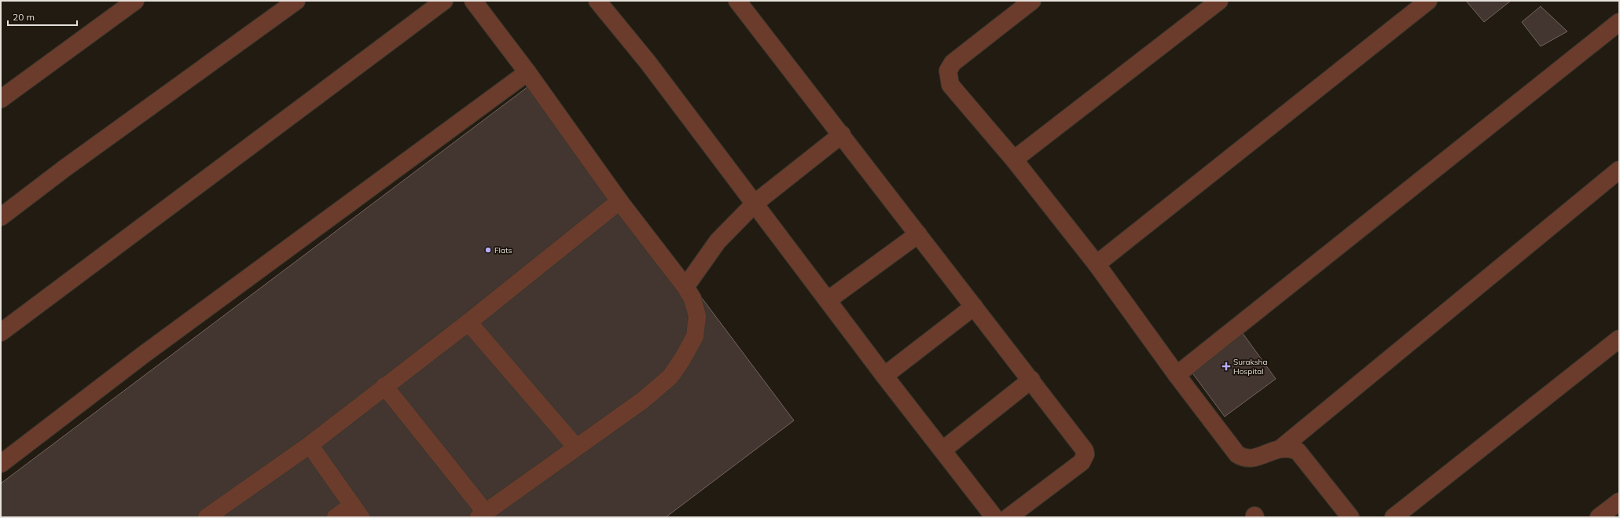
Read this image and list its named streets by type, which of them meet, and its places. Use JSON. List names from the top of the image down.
{
  "places": {
    "other": ["Flats"],
    "health": ["Suraksha Hospital"]
  },
  "scale_bar": "20 m"
}
